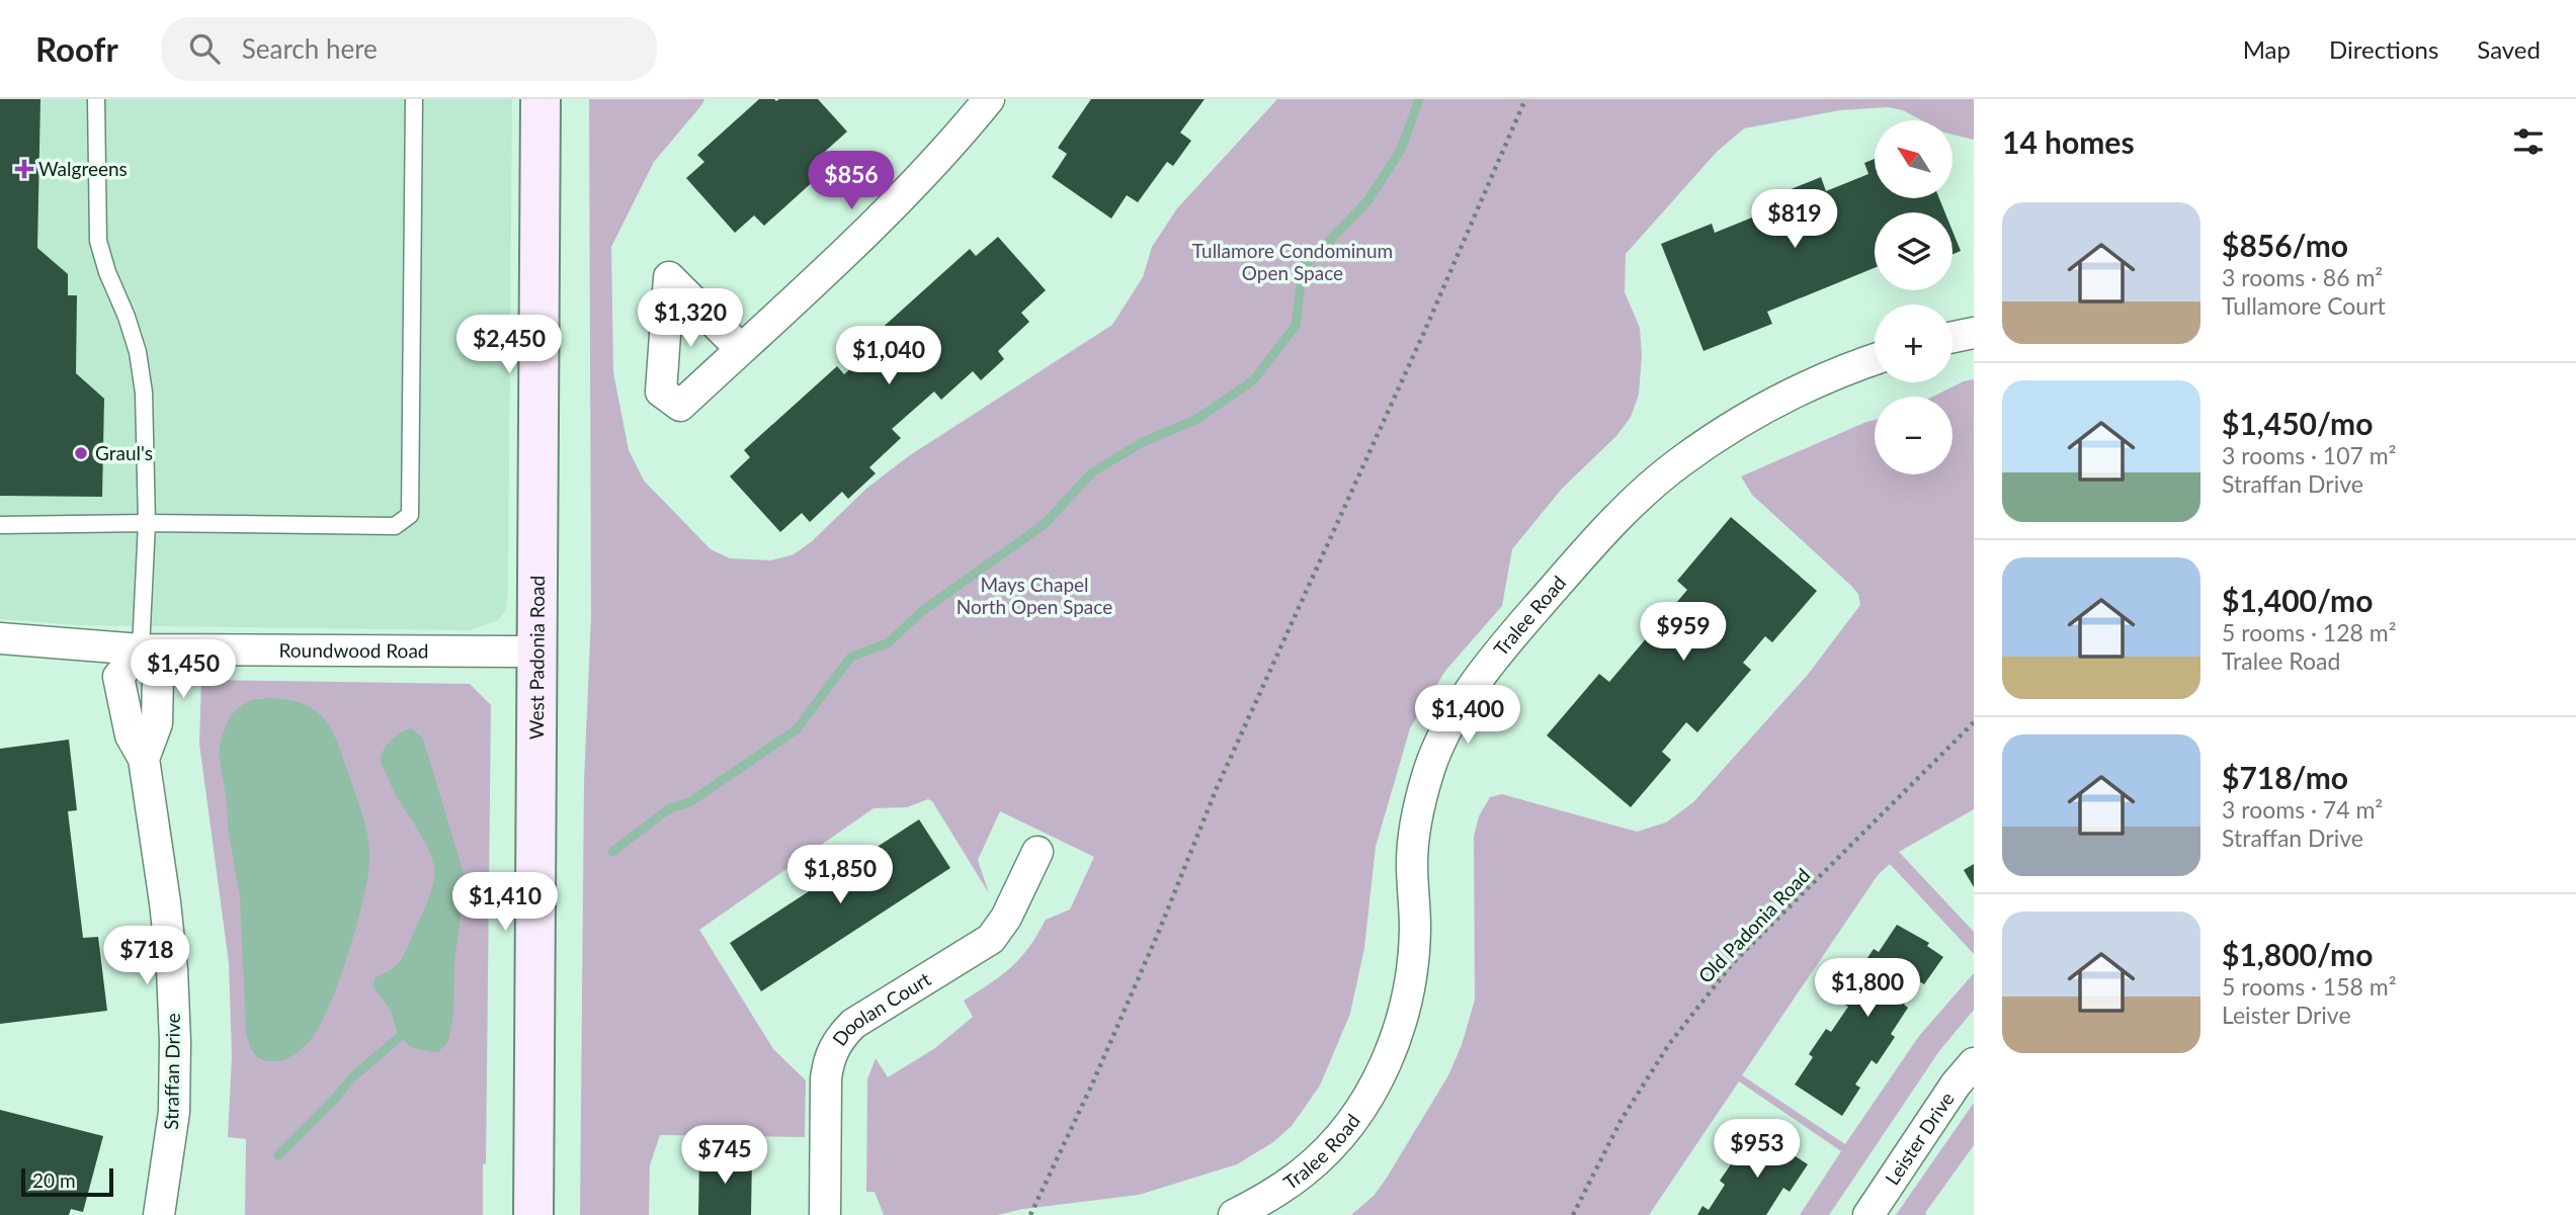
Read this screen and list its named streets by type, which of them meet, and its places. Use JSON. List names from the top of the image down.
{
  "streets": {
    "main road": ["West Padonia Road"],
    "street": [
      "Tralee Road",
      "Roundwood Road",
      "Doolan Court",
      "Straffan Drive",
      "Leister Drive"
    ],
    "path": ["Old Padonia Road"]
  },
  "crossings": [
    ["Roundwood Road", "West Padonia Road"],
    ["Roundwood Road", "Straffan Drive"]
  ],
  "parks": ["Tullamore Condominum Open Space", "Mays Chapel North Open Space"],
  "places": {
    "health": ["Walgreens"],
    "other": ["Graul's"]
  },
  "scale_bar": "20 m",
  "north": "top left",
  "page": {
    "header": "Roofr",
    "search": "Search here",
    "nav": ["Map", "Directions", "Saved"],
    "heading": "14 homes",
    "map_buttons": ["+", "−"],
    "price": [
      "$856",
      "$819",
      "$1,320",
      "$2,450",
      "$1,040",
      "$959",
      "$1,450",
      "$1,400",
      "$1,850",
      "$1,410",
      "$718",
      "$1,800",
      "$953",
      "$745"
    ],
    "list": [
      {
        "name": "$856/mo",
        "note": "3 rooms · 86 m² · Tullamore Court"
      },
      {
        "name": "$1,450/mo",
        "note": "3 rooms · 107 m² · Straffan Drive"
      },
      {
        "name": "$1,400/mo",
        "note": "5 rooms · 128 m² · Tralee Road"
      },
      {
        "name": "$718/mo",
        "note": "3 rooms · 74 m² · Straffan Drive"
      },
      {
        "name": "$1,800/mo",
        "note": "5 rooms · 158 m² · Leister Drive"
      }
    ],
    "scale": "20 m"
  }
}
